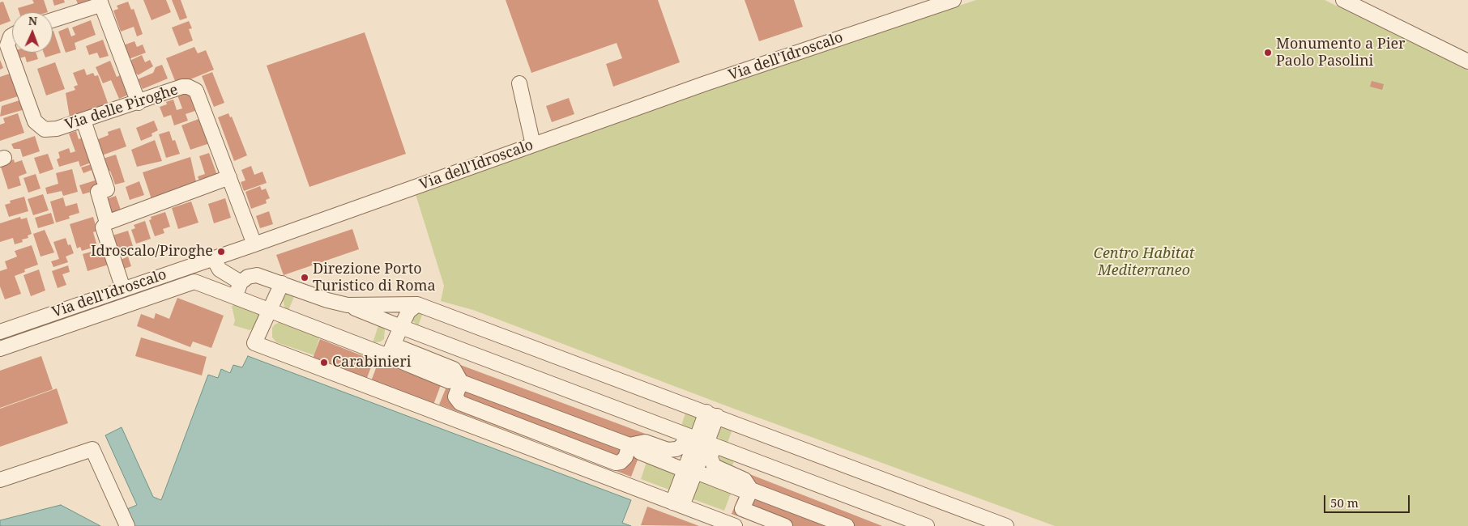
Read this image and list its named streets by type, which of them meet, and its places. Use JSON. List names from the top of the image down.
{
  "streets": {
    "street": ["Via dell'Idroscalo", "Via delle Piroghe"]
  },
  "crossings": [
    ["Via dell'Idroscalo", "Via delle Piroghe"]
  ],
  "parks": ["Centro Habitat Mediterraneo"],
  "places": [
    "Monumento a Pier Paolo Pasolini",
    "Idroscalo/Piroghe",
    "Direzione Porto Turistico di Roma",
    "Carabinieri"
  ],
  "scale_bar": "50 m",
  "north": "top"
}
